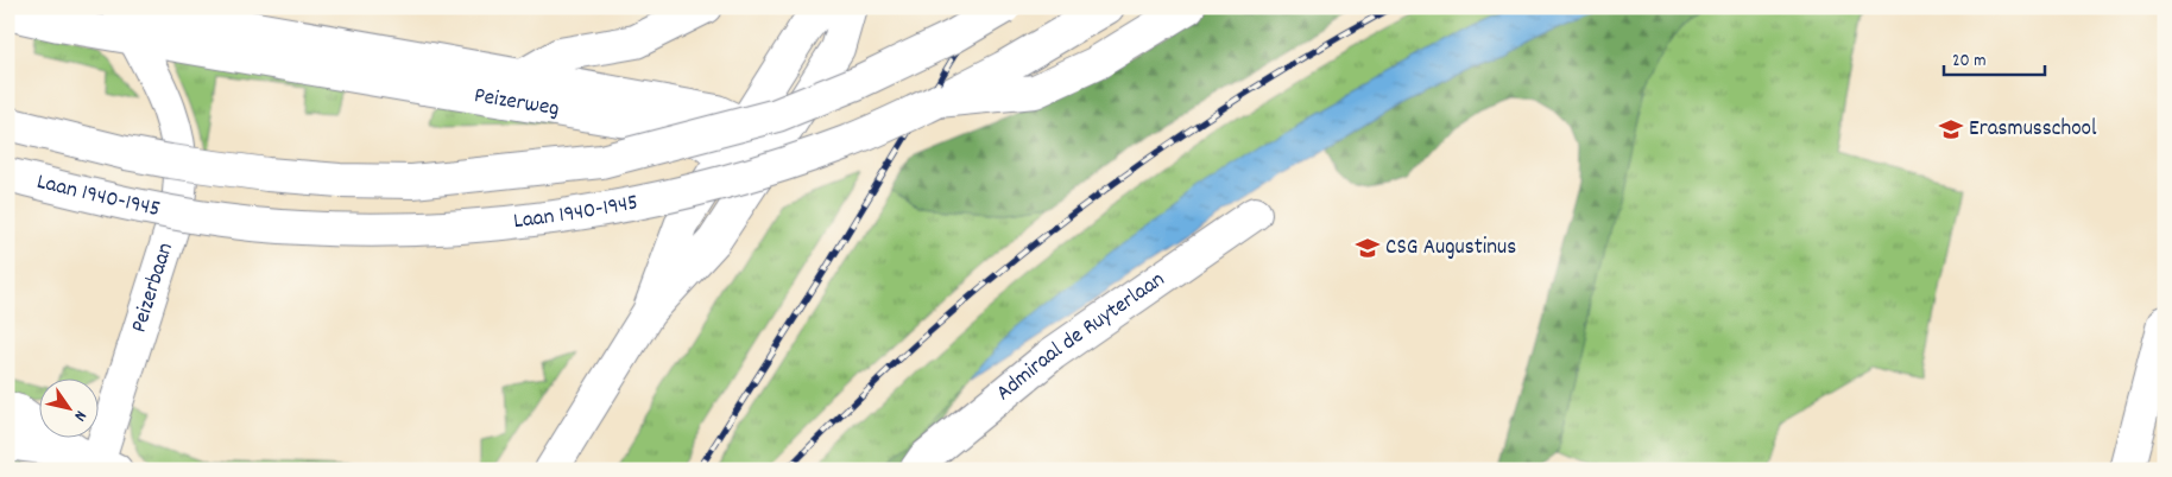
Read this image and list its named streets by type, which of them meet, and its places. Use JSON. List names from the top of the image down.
{
  "streets": {
    "main road": [
      "Peizerweg",
      "Laan 1940-1945",
      "Peizerbaan",
      "Admiraal de Ruyterlaan"
    ]
  },
  "places": {
    "school or university": ["Erasmusschool", "CSG Augustinus"]
  },
  "scale_bar": "20 m",
  "north": "bottom right"
}
